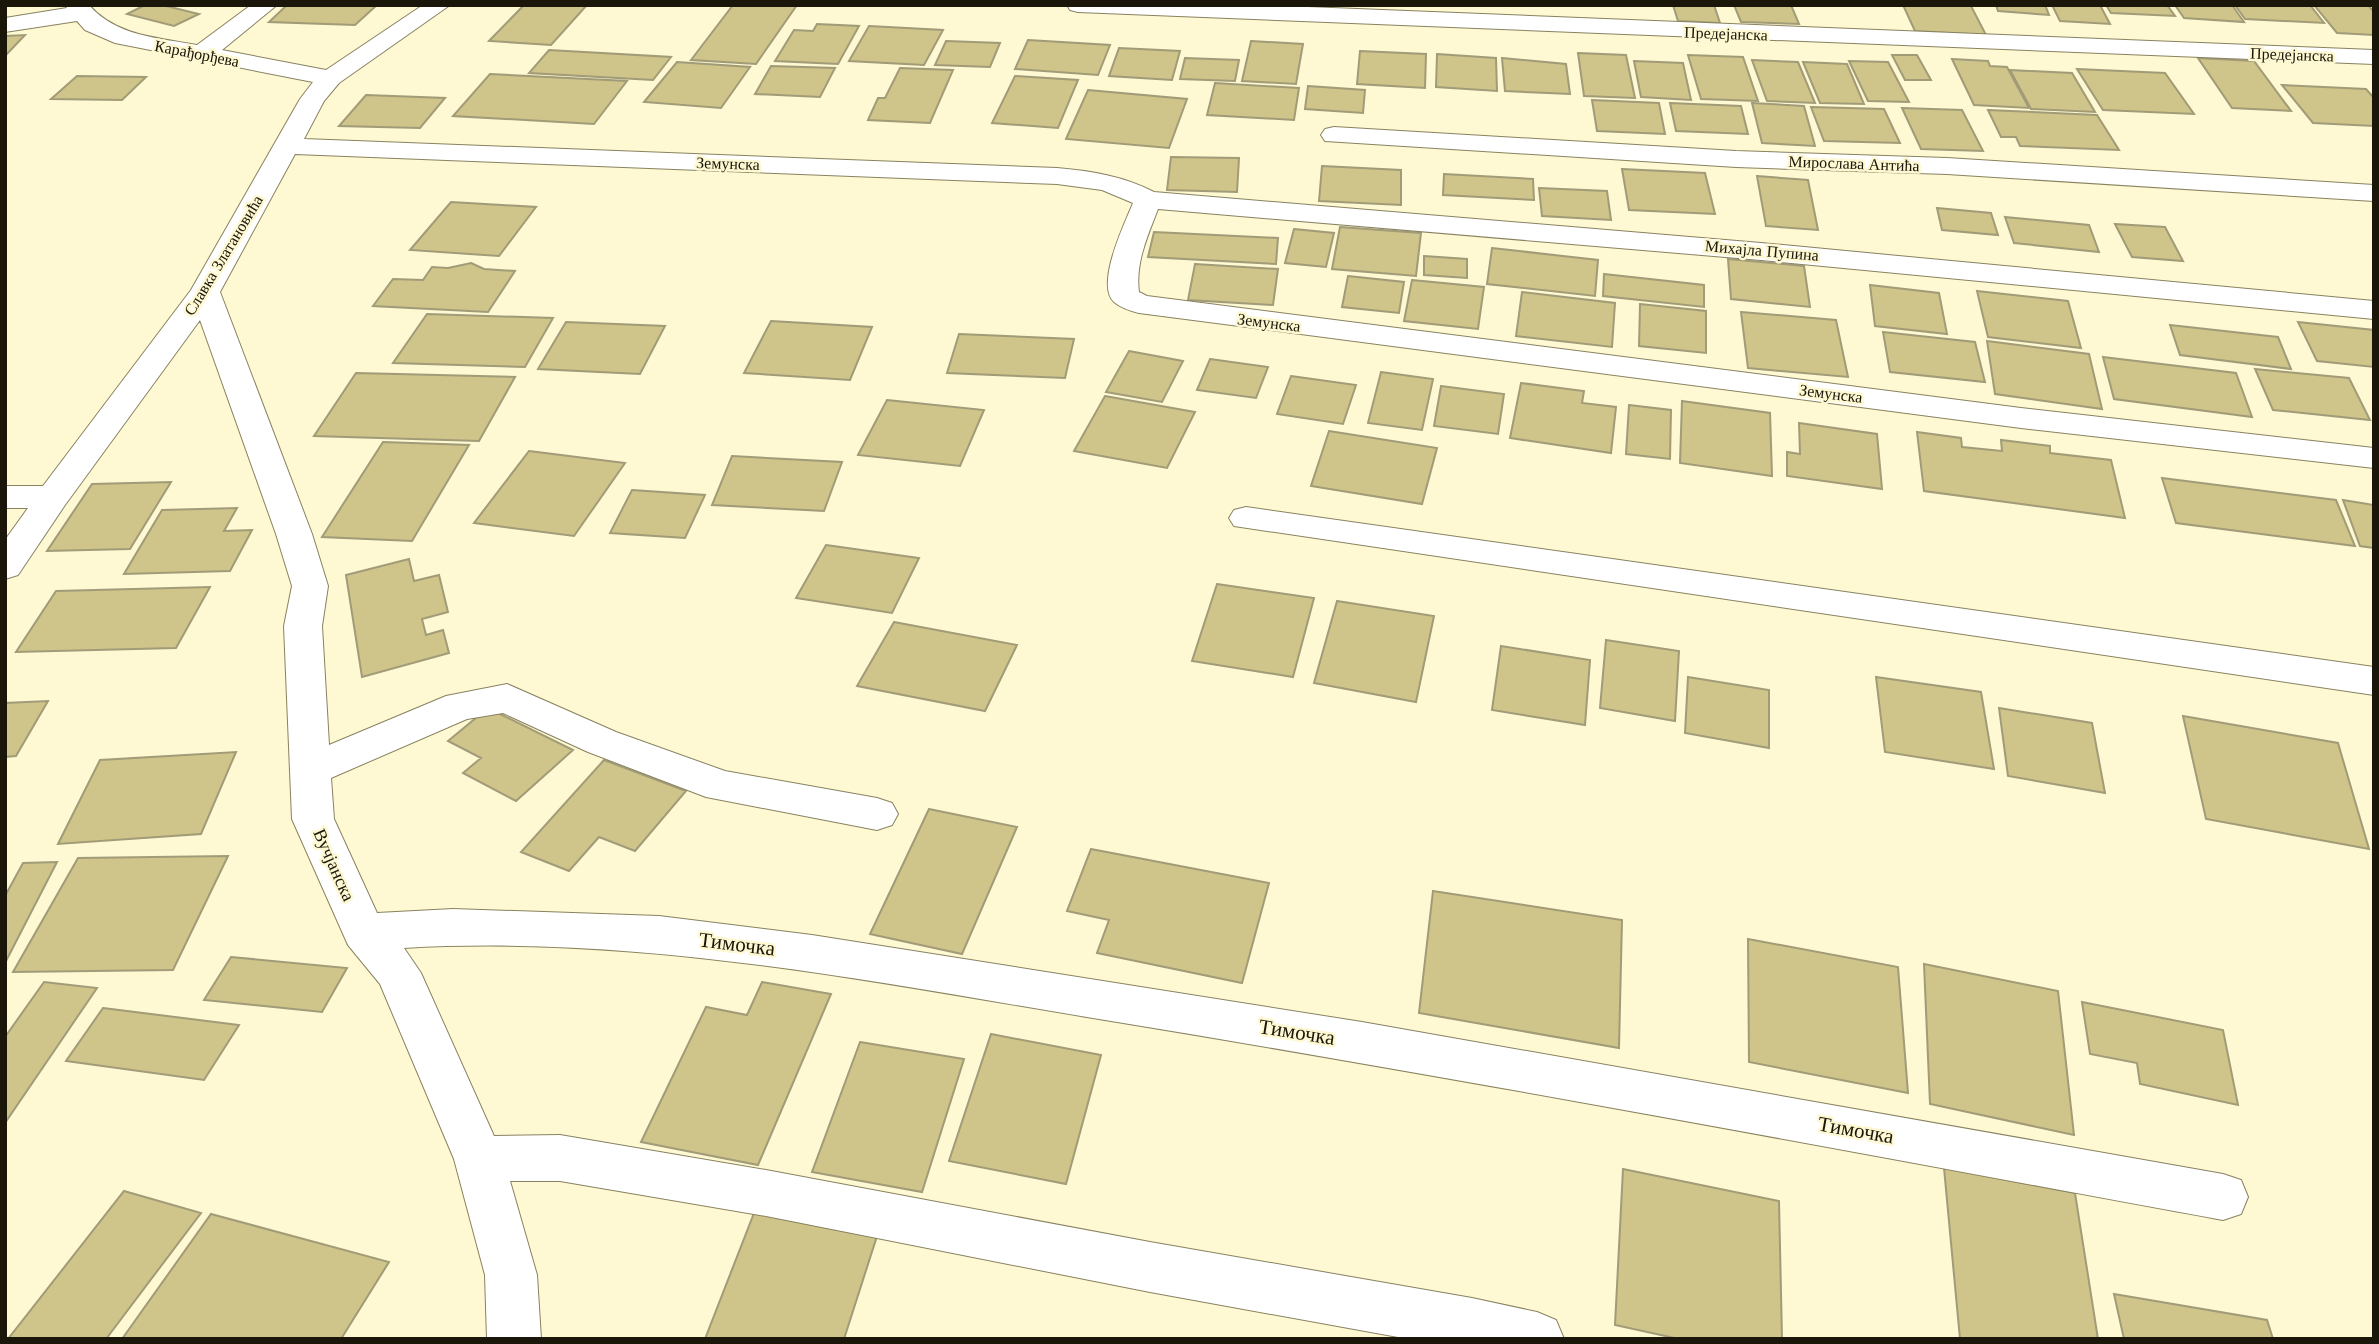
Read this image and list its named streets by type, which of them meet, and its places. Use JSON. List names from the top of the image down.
{
  "streets": {
    "street": [
      "Предејанска",
      "Карађорђева",
      "Земунска",
      "Мирослава Антића",
      "Михајла Пупина",
      "Славка Златановића",
      "Вучјанска",
      "Тимочка"
    ]
  },
  "crossings": [
    ["Карађорђева", "Славка Златановића"],
    ["Земунска", "Михајла Пупина"],
    ["Земунска", "Славка Златановића"],
    ["Славка Златановића", "Вучјанска"],
    ["Вучјанска", "Тимочка"]
  ]
}
